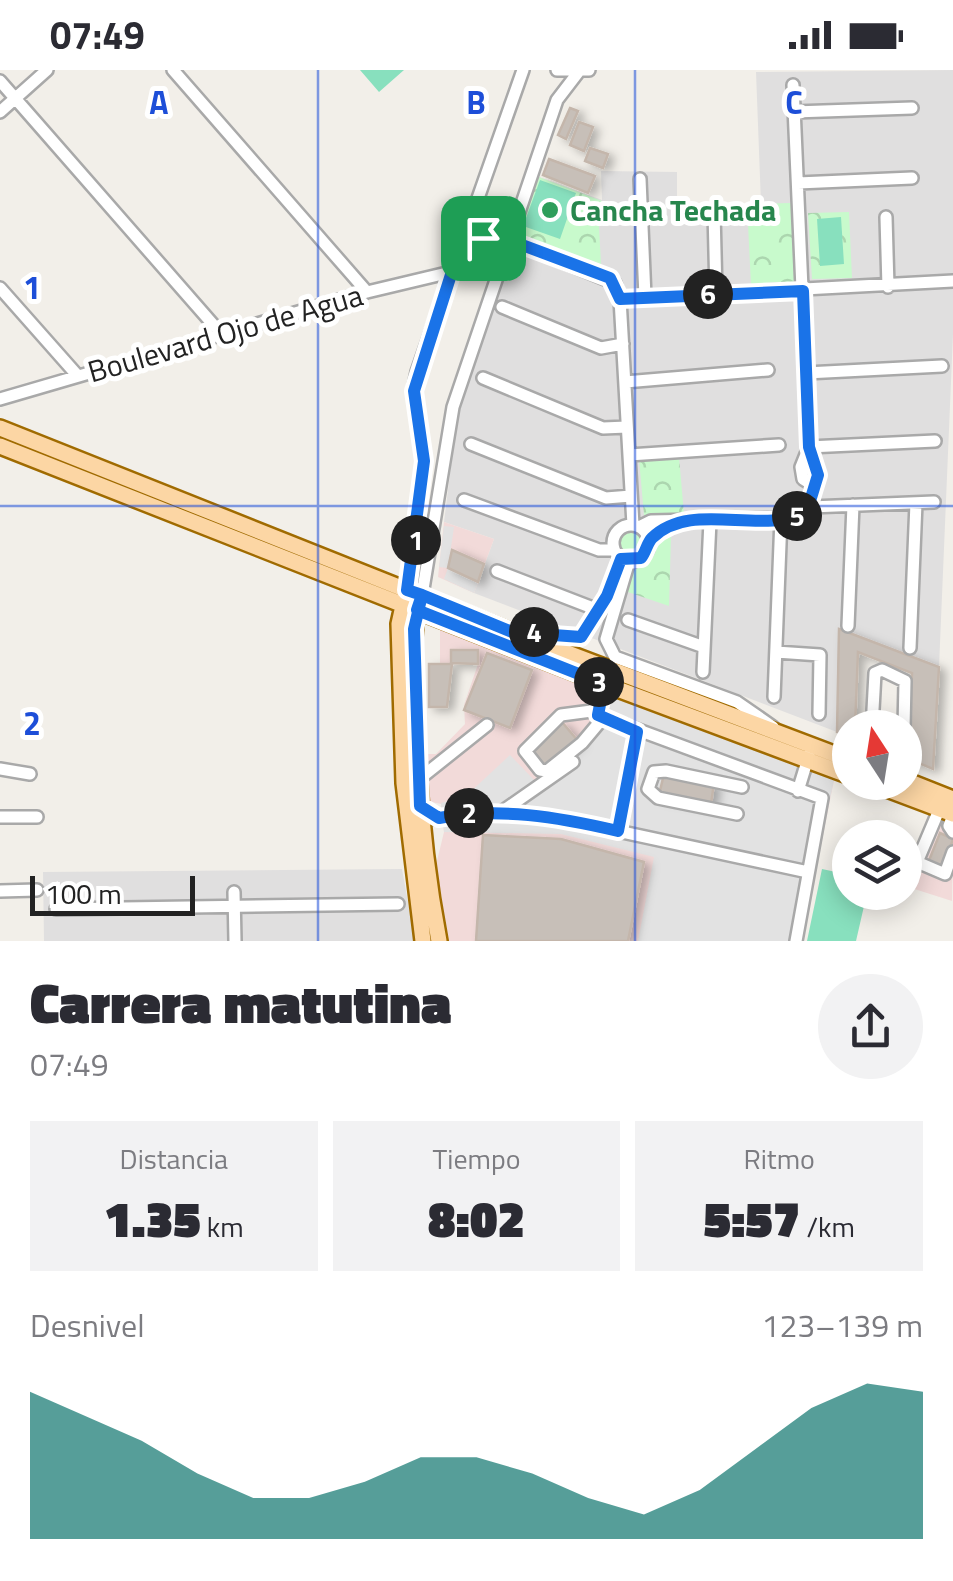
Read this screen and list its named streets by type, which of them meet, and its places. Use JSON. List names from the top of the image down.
{
  "streets": {
    "street": ["Boulevard Ojo de Agua"]
  },
  "places": ["Cancha Techada"],
  "scale_bar": "100 m",
  "north": "top",
  "page": {
    "status": "07:49",
    "pins": [
      "6",
      "5",
      "1",
      "4",
      "3",
      "2"
    ],
    "scale": "100 m",
    "heading": ["Carrera matutina", "07:49"],
    "stats": [
      ["Distancia", "1.35 km"],
      ["Tiempo", "8:02"],
      ["Ritmo", "5:57 /km"]
    ],
    "chart": ["Desnivel", "123–139 m"]
  },
  "grid": {
    "columns": ["A", "B", "C"],
    "rows": ["1", "2"]
  }
}
